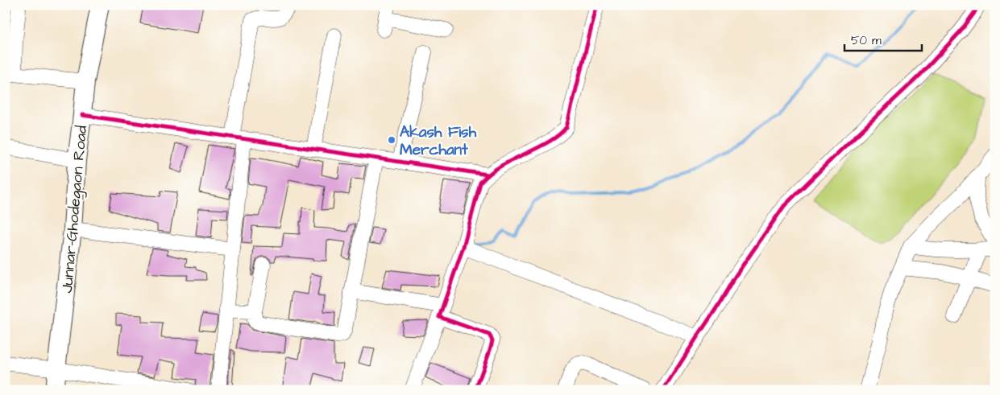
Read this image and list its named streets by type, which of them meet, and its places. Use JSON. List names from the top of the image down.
{
  "streets": {
    "main road": ["Junnar-Ghodegaon Road"]
  },
  "places": ["Akash Fish Merchant"],
  "scale_bar": "50 m"
}
